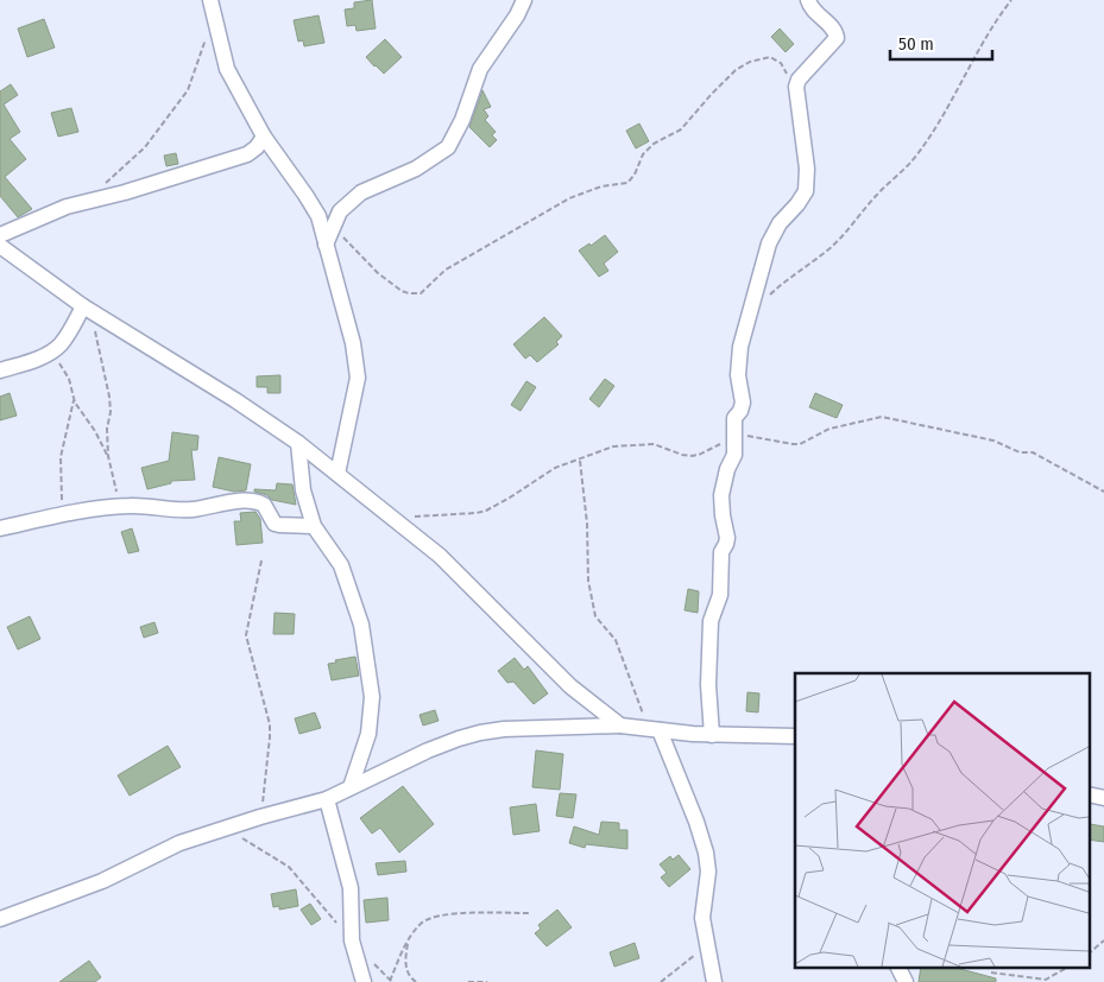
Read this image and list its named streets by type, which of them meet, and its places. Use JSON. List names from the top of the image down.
{
  "scale_bar": "50 m"
}
